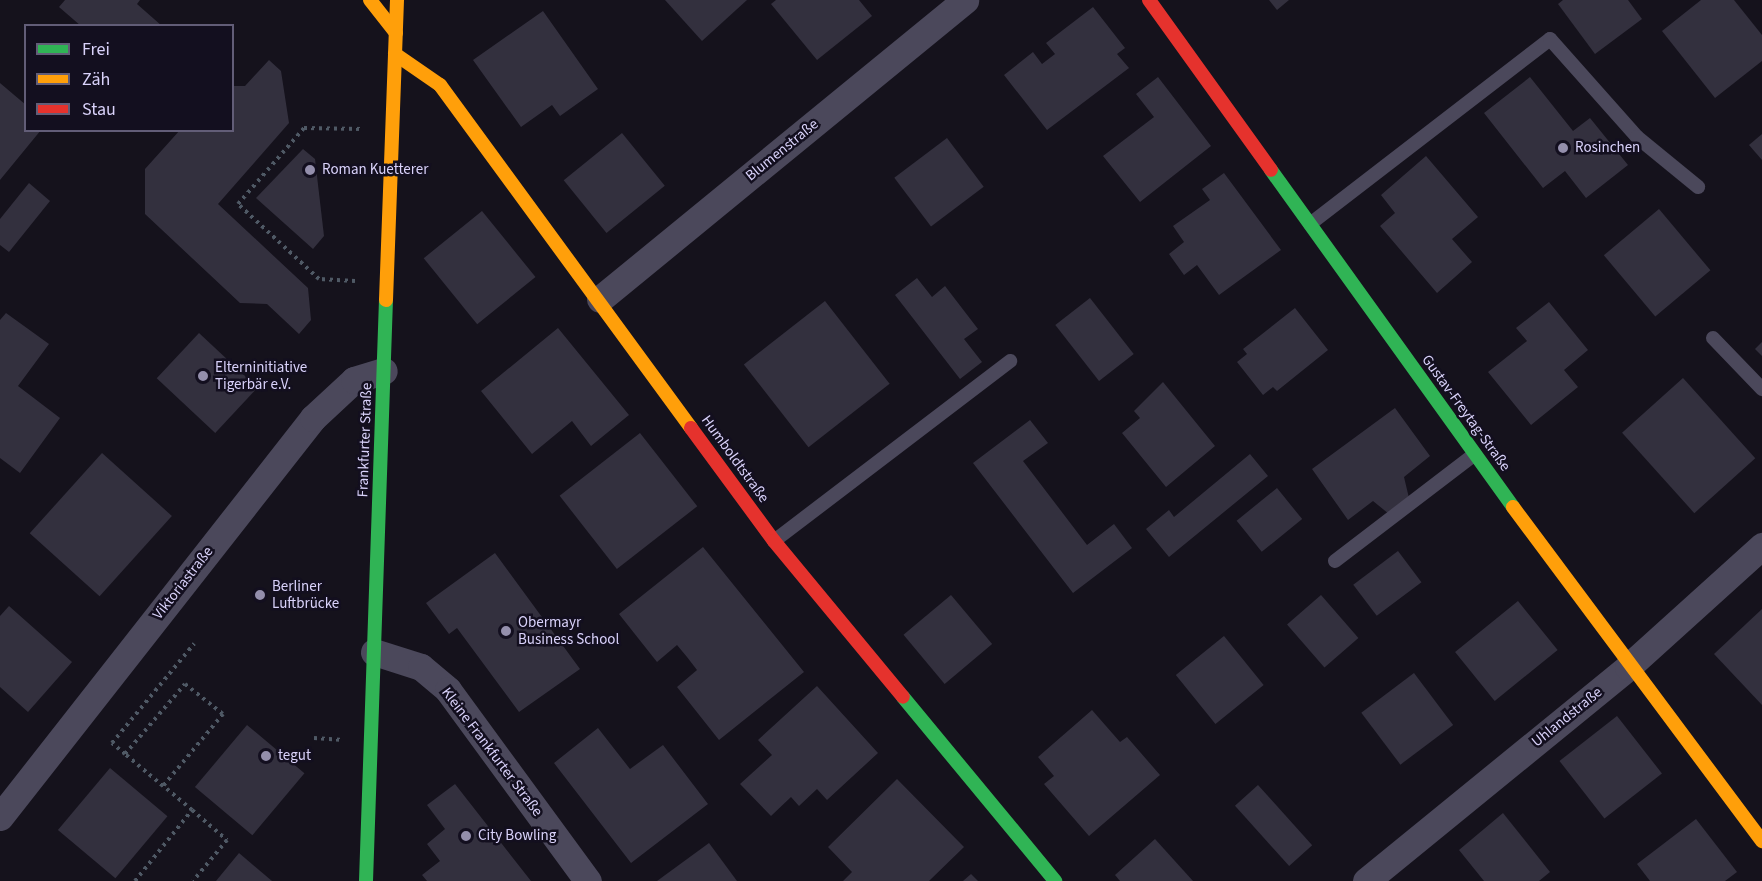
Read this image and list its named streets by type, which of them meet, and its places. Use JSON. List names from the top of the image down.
{
  "streets": {
    "street": [
      "Blumenstraße",
      "Gustav-Freytag-Straße",
      "Frankfurter Straße",
      "Humboldtstraße",
      "Viktoriastraße",
      "Uhlandstraße",
      "Kleine Frankfurter Straße"
    ]
  },
  "crossings": [
    ["Blumenstraße", "Humboldtstraße"],
    ["Gustav-Freytag-Straße", "Uhlandstraße"],
    ["Frankfurter Straße", "Humboldtstraße"],
    ["Frankfurter Straße", "Viktoriastraße"],
    ["Frankfurter Straße", "Kleine Frankfurter Straße"]
  ],
  "places": [
    "Rosinchen",
    "Roman Kuetterer",
    "Elterninitiative Tigerbär e.V.",
    "Berliner Luftbrücke",
    "Obermayr Business School",
    "tegut",
    "City Bowling"
  ],
  "legend": ["Frei", "Zäh", "Stau"]
}
